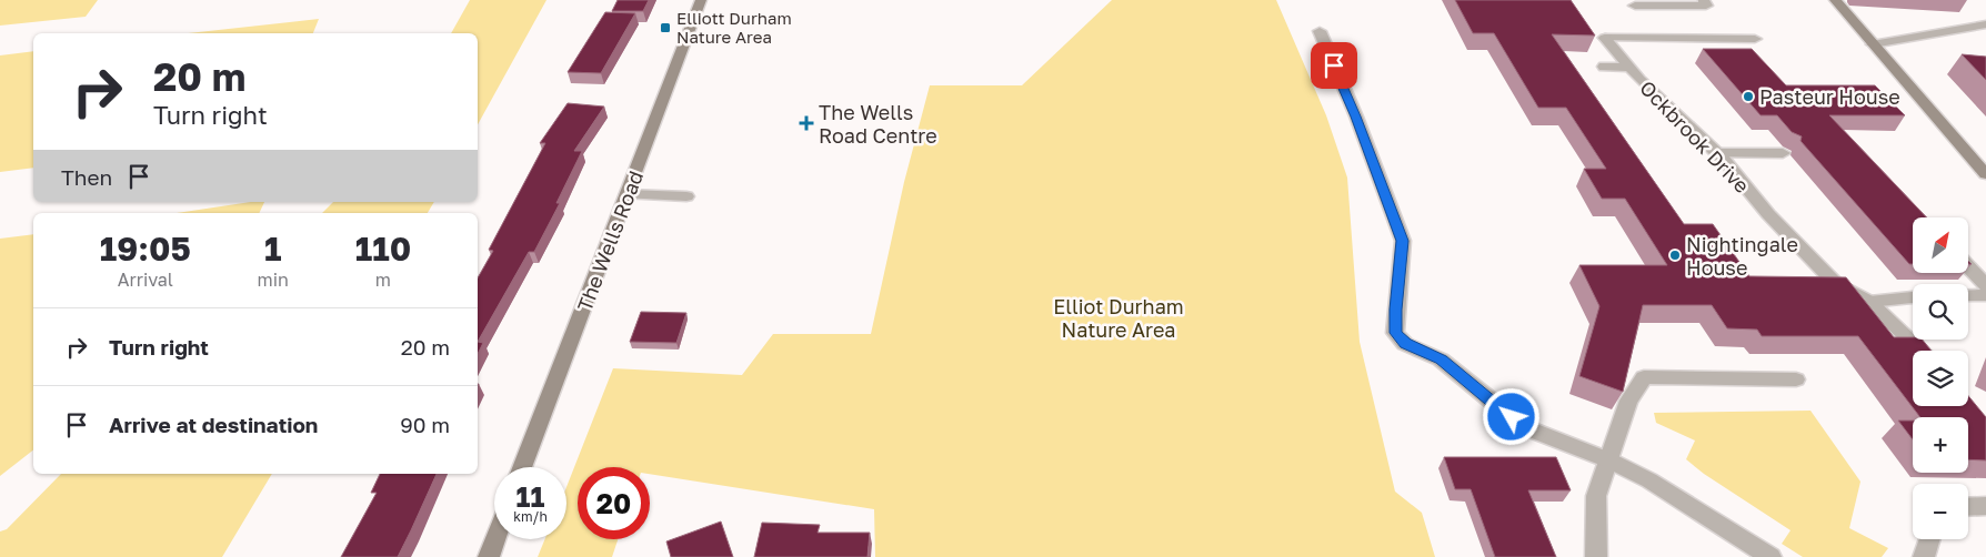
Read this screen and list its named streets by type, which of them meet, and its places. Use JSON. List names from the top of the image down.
{
  "streets": {
    "street": ["Ockbrook Drive", "The Wells Road"]
  },
  "parks": ["Elliot Durham Nature Area"],
  "places": {
    "transit": ["Elliott Durham Nature Area"],
    "other": ["Pasteur House", "Nightingale House"],
    "health": ["The Wells Road Centre"]
  },
  "north": "top right",
  "page": {
    "turn": ["20 m", "Turn right"],
    "then": "Then",
    "eta": [
      "19:05",
      "Arrival",
      "1",
      "min",
      "110",
      "m"
    ],
    "map_buttons": ["+", "−"],
    "list": [
      {
        "name": "Turn right",
        "value": "20 m"
      },
      {
        "name": "Arrive at destination",
        "value": "90 m"
      }
    ],
    "speed": "11 km/h",
    "limit": "20"
  }
}
